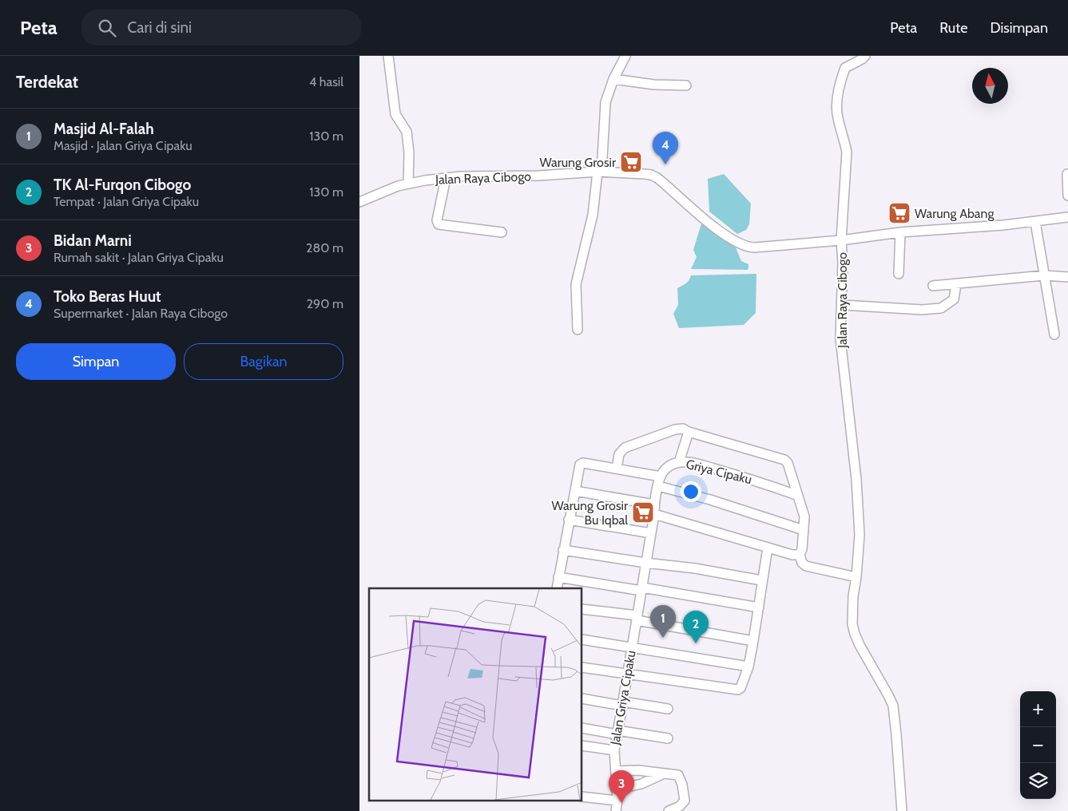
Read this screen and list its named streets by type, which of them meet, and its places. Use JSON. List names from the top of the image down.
{
  "streets": {
    "street": ["Jalan Raya Cibogo", "Griya Cipaku", "Jalan Griya Cipaku"]
  },
  "places": {
    "supermarket": ["Warung Grosir", "Warung Abang", "Warung Grosir Bu Iqbal"]
  },
  "north": "top",
  "page": {
    "header": "Peta",
    "search": "Cari di sini",
    "nav": ["Peta", "Rute", "Disimpan"],
    "heading": ["Terdekat", "4 hasil"],
    "list": [
      {
        "mark": "1",
        "name": "Masjid Al-Falah",
        "note": "Masjid · Jalan Griya Cipaku",
        "value": "130 m"
      },
      {
        "mark": "2",
        "name": "TK Al-Furqon Cibogo",
        "note": "Tempat · Jalan Griya Cipaku",
        "value": "130 m"
      },
      {
        "mark": "3",
        "name": "Bidan Marni",
        "note": "Rumah sakit · Jalan Griya Cipaku",
        "value": "280 m"
      },
      {
        "mark": "4",
        "name": "Toko Beras Huut",
        "note": "Supermarket · Jalan Raya Cibogo",
        "value": "290 m"
      }
    ],
    "pins": [
      "4",
      "1",
      "2",
      "3"
    ],
    "buttons": ["Simpan", "Bagikan"],
    "map_buttons": ["+", "−"]
  }
}
